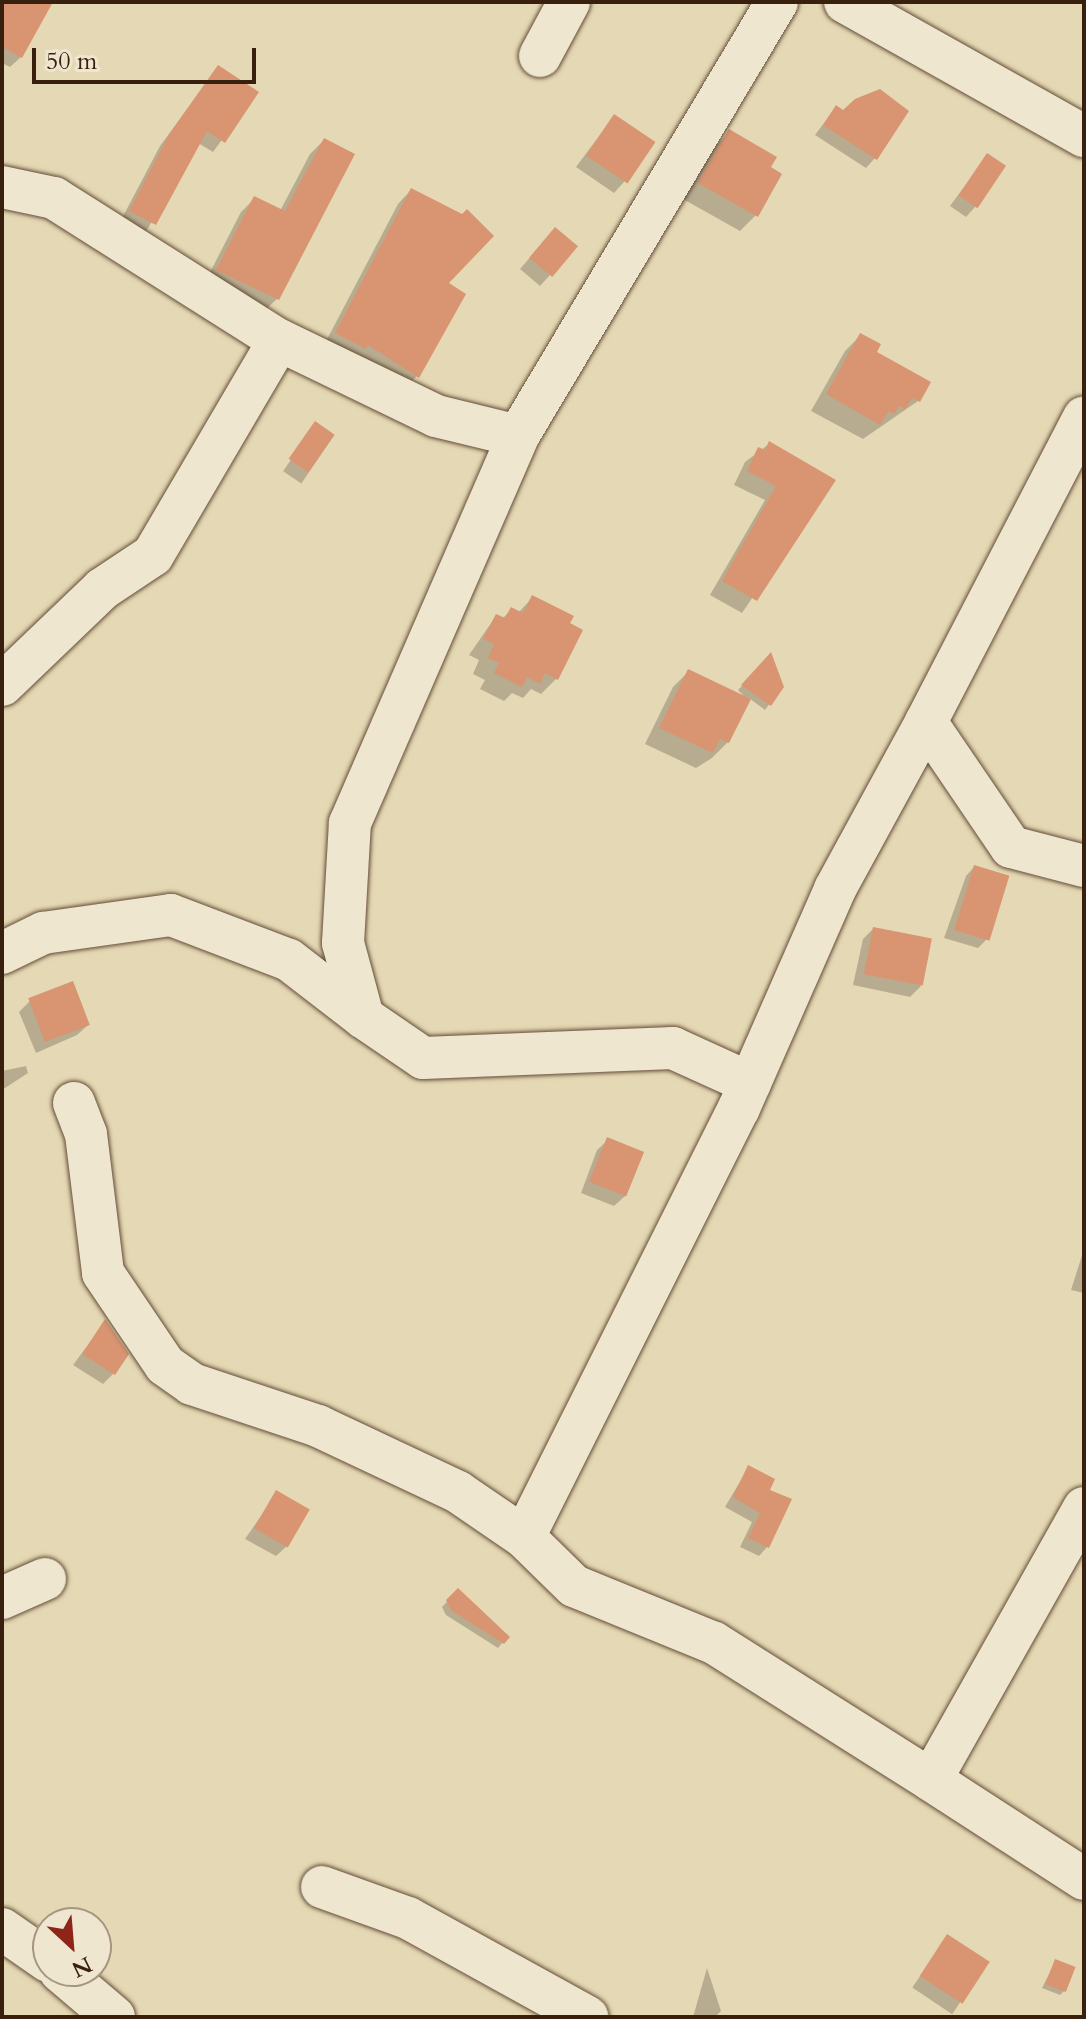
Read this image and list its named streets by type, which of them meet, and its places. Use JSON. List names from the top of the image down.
{
  "scale_bar": "50 m",
  "north": "bottom right"
}
